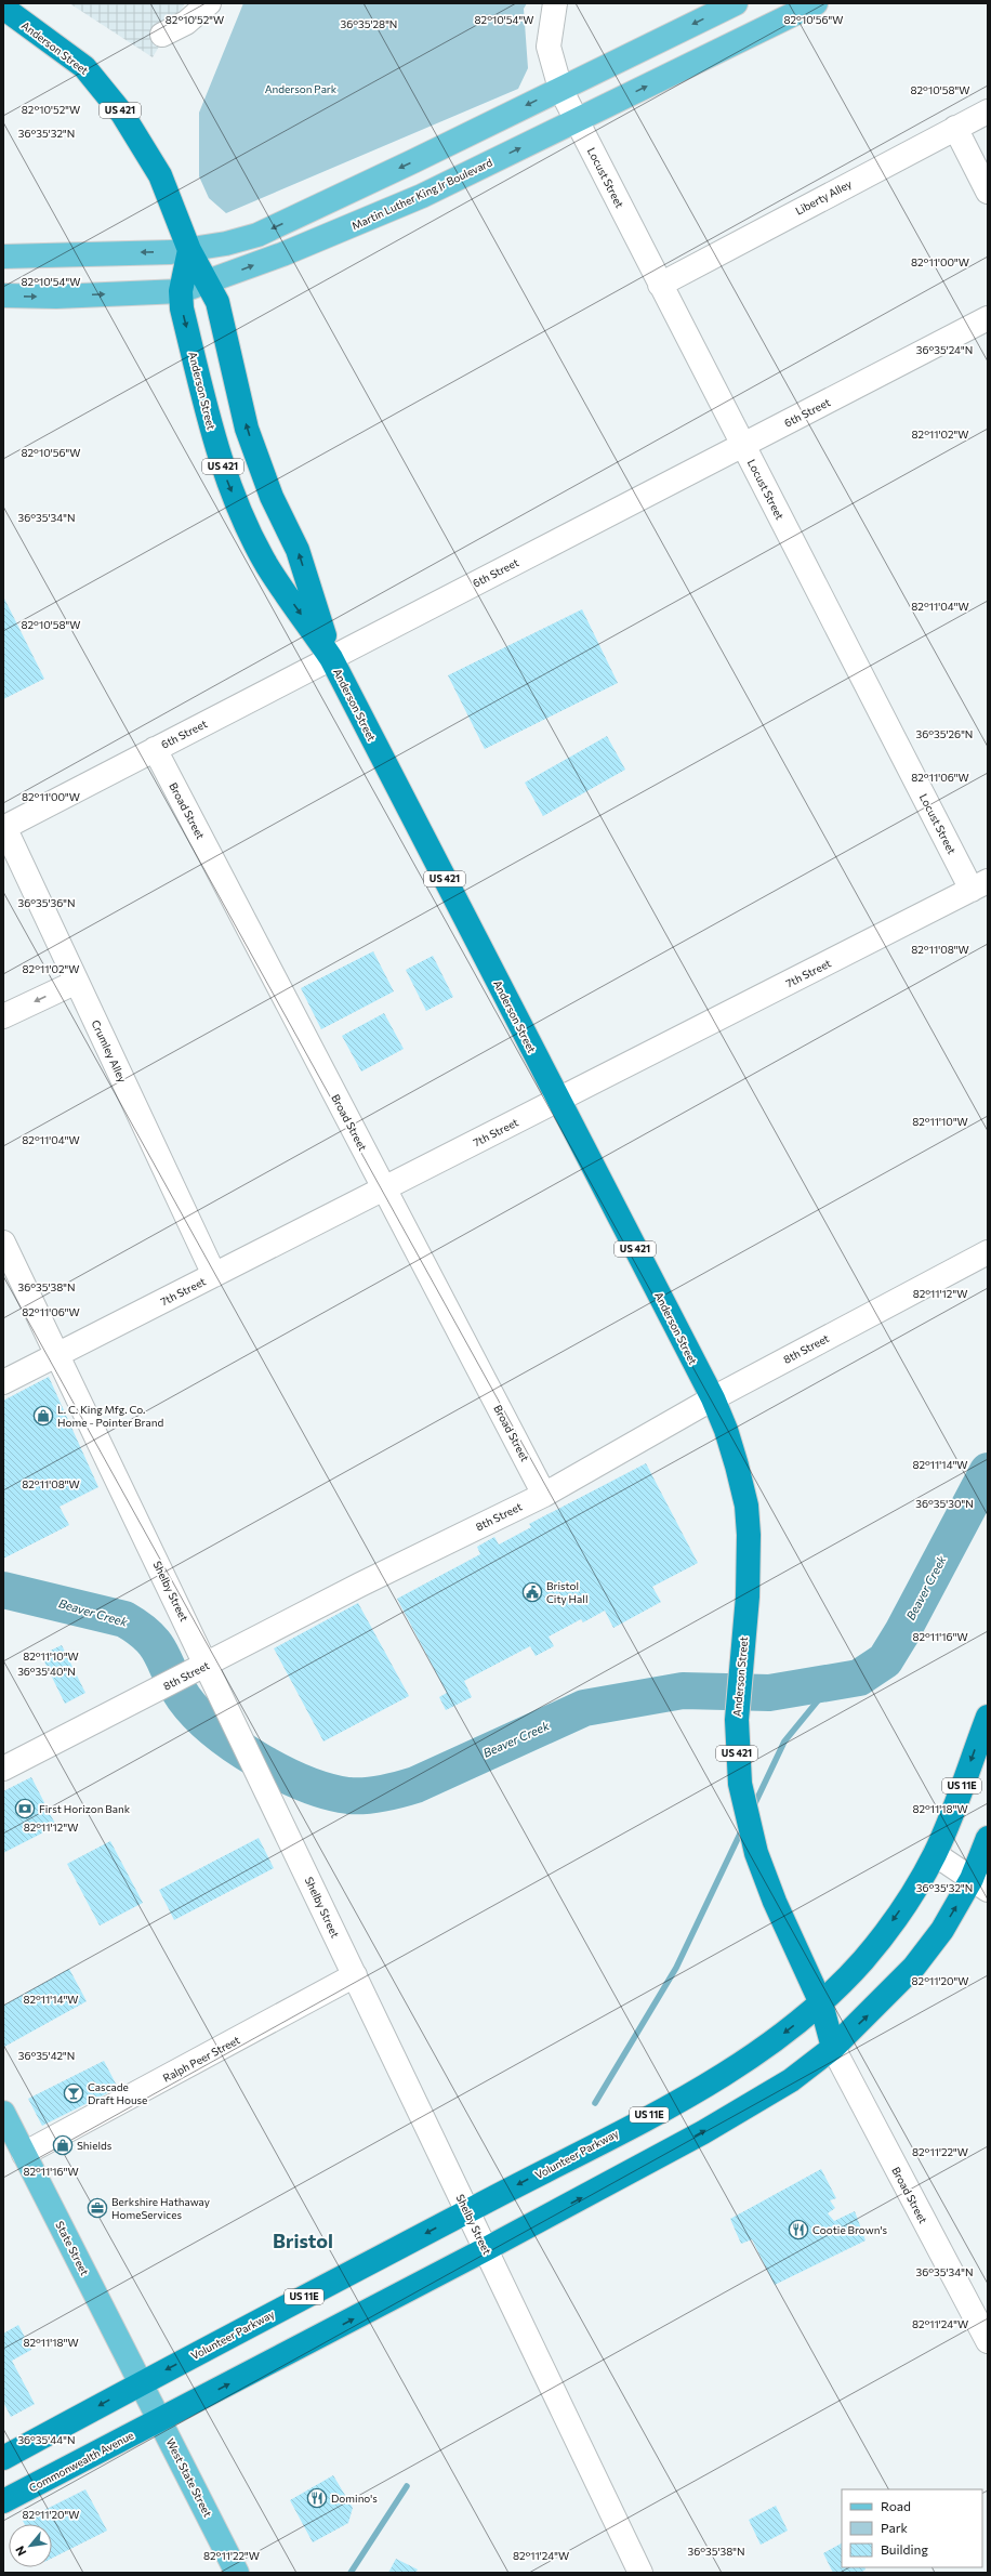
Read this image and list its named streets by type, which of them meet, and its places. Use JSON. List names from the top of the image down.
{
  "streets": {
    "highway": [
      "Anderson Street",
      "US 421",
      "US 11E",
      "Volunteer Parkway",
      "Commonwealth Avenue"
    ],
    "main road": ["Martin Luther King Jr Boulevard", "State Street", "West State Street"],
    "street": [
      "Locust Street",
      "Liberty Alley",
      "6th Street",
      "Broad Street",
      "7th Street",
      "Crumley Alley",
      "8th Street",
      "Shelby Street",
      "Ralph Peer Street"
    ]
  },
  "crossings": [
    ["Anderson Street", "Martin Luther King Jr Boulevard"],
    ["Anderson Street", "6th Street"],
    ["Anderson Street", "Broad Street"],
    ["Anderson Street", "7th Street"],
    ["Anderson Street", "8th Street"],
    ["Anderson Street", "Volunteer Parkway"],
    ["Locust Street", "Martin Luther King Jr Boulevard"],
    ["Locust Street", "Liberty Alley"],
    ["Locust Street", "6th Street"],
    ["Locust Street", "7th Street"],
    ["6th Street", "Broad Street"],
    ["6th Street", "Crumley Alley"],
    ["Broad Street", "7th Street"],
    ["Broad Street", "8th Street"],
    ["7th Street", "Crumley Alley"],
    ["7th Street", "Shelby Street"],
    ["8th Street", "Shelby Street"],
    ["Shelby Street", "Ralph Peer Street"],
    ["Shelby Street", "Volunteer Parkway"],
    ["US 11E", "Volunteer Parkway"],
    ["US 11E", "State Street"],
    ["US 11E", "West State Street"],
    ["Ralph Peer Street", "State Street"],
    ["Volunteer Parkway", "State Street"],
    ["Volunteer Parkway", "West State Street"],
    ["State Street", "West State Street"],
    ["Commonwealth Avenue", "West State Street"]
  ],
  "districts": ["Bristol"],
  "water": ["Beaver Creek"],
  "parks": ["Anderson Park"],
  "places": {
    "shop": ["L. C. King Mfg. Co. Home - Pointer Brand", "Shields"],
    "public building": ["Bristol City Hall"],
    "bank": ["First Horizon Bank"],
    "bar": ["Cascade Draft House"],
    "office": ["Berkshire Hathaway HomeServices"],
    "restaurant": ["Cootie Brown's", "Domino's"]
  },
  "legend": ["Road", "Park", "Building"],
  "north": "bottom left",
  "coordinates": [
    "82°10'52\"W",
    "82°10'54\"W",
    "82°10'56\"W",
    "36°35'28\"N",
    "82°10'58\"W",
    "36°35'32\"N",
    "82°11'00\"W",
    "36°35'24\"N",
    "82°11'02\"W",
    "36°35'34\"N",
    "82°11'04\"W",
    "36°35'26\"N",
    "82°11'06\"W",
    "36°35'36\"N",
    "82°11'08\"W",
    "82°11'10\"W",
    "36°35'38\"N",
    "82°11'12\"W",
    "82°11'14\"W",
    "36°35'30\"N",
    "82°11'16\"W",
    "36°35'40\"N",
    "82°11'18\"W",
    "82°11'20\"W",
    "36°35'42\"N",
    "82°11'22\"W",
    "82°11'24\"W",
    "36°35'44\"N"
  ]
}
